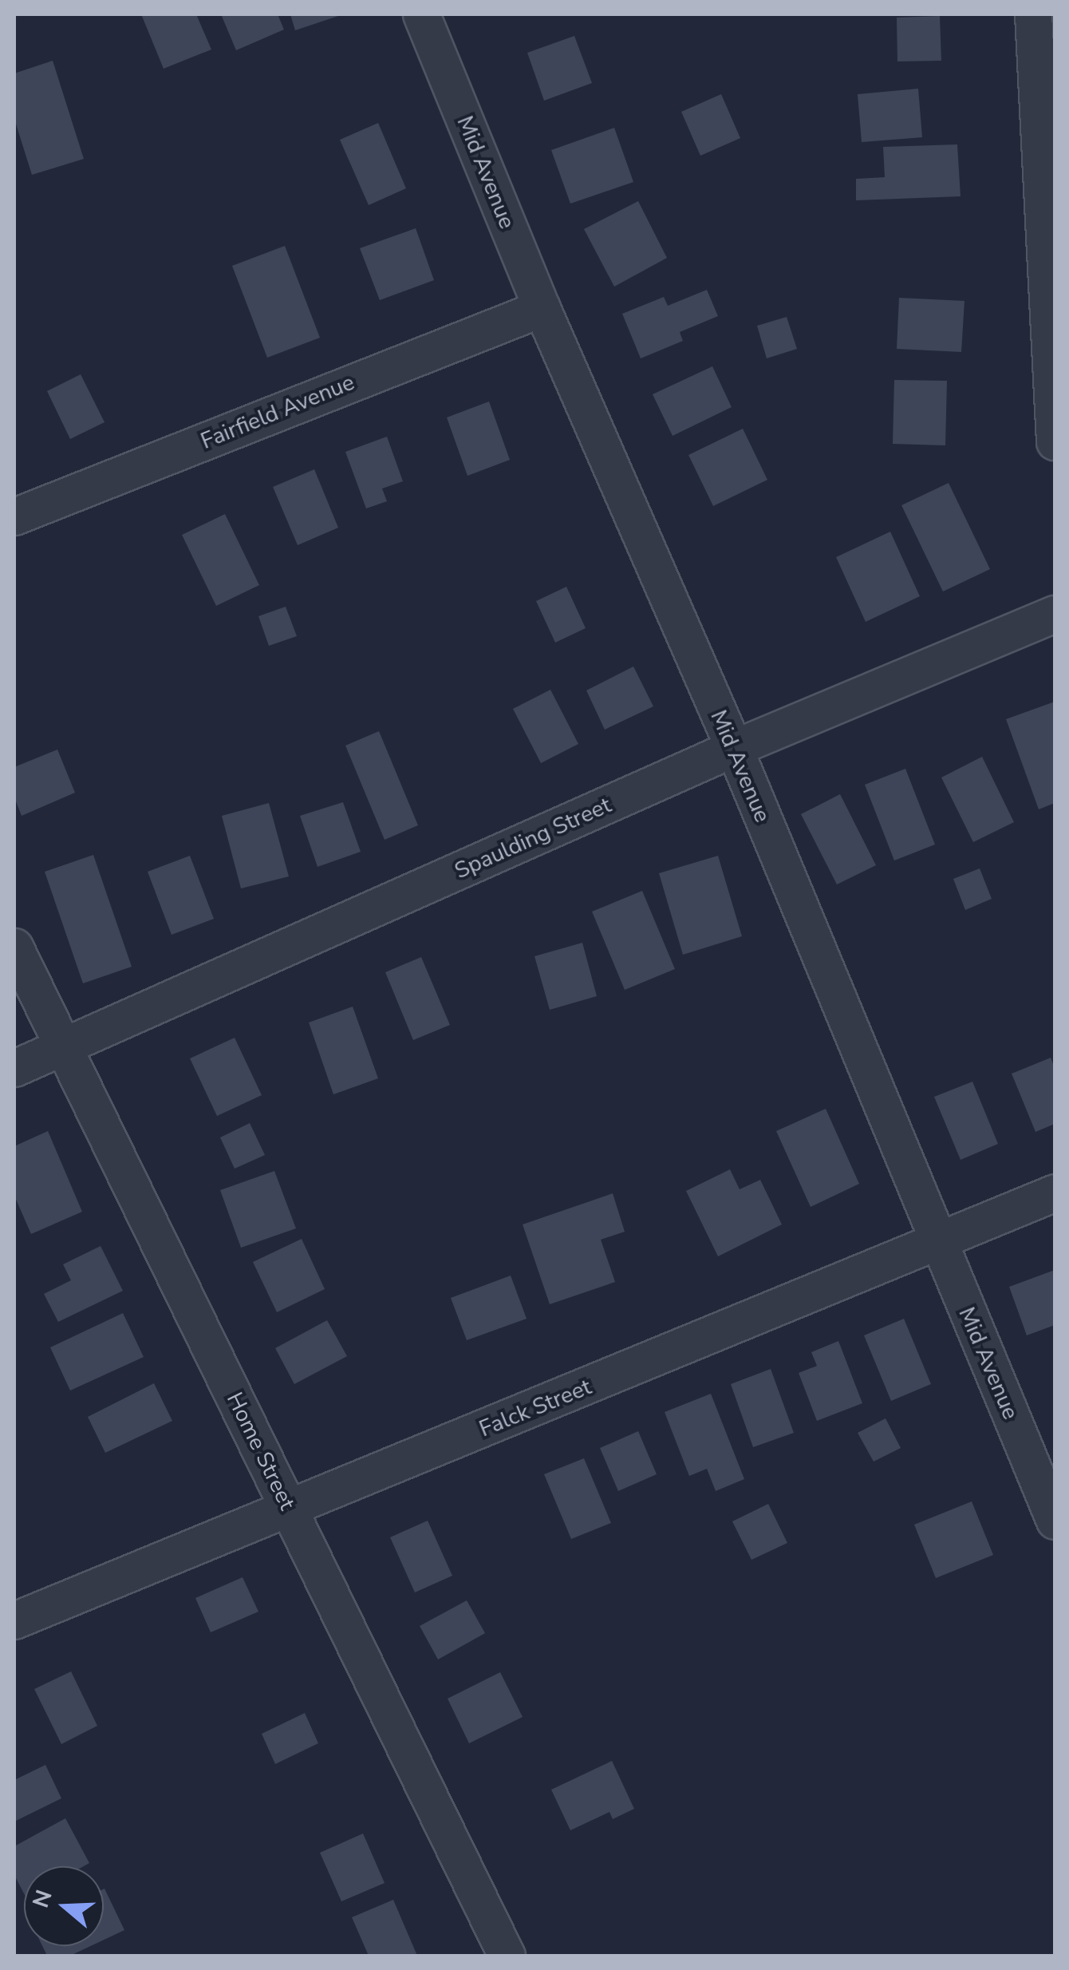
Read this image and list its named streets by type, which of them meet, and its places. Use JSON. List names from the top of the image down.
{
  "streets": {
    "street": [
      "Mid Avenue",
      "Fairfield Avenue",
      "Spaulding Street",
      "Falck Street",
      "Home Street"
    ]
  },
  "crossings": [
    ["Mid Avenue", "Fairfield Avenue"],
    ["Mid Avenue", "Spaulding Street"],
    ["Mid Avenue", "Falck Street"],
    ["Spaulding Street", "Home Street"],
    ["Falck Street", "Home Street"]
  ],
  "north": "left"
}
